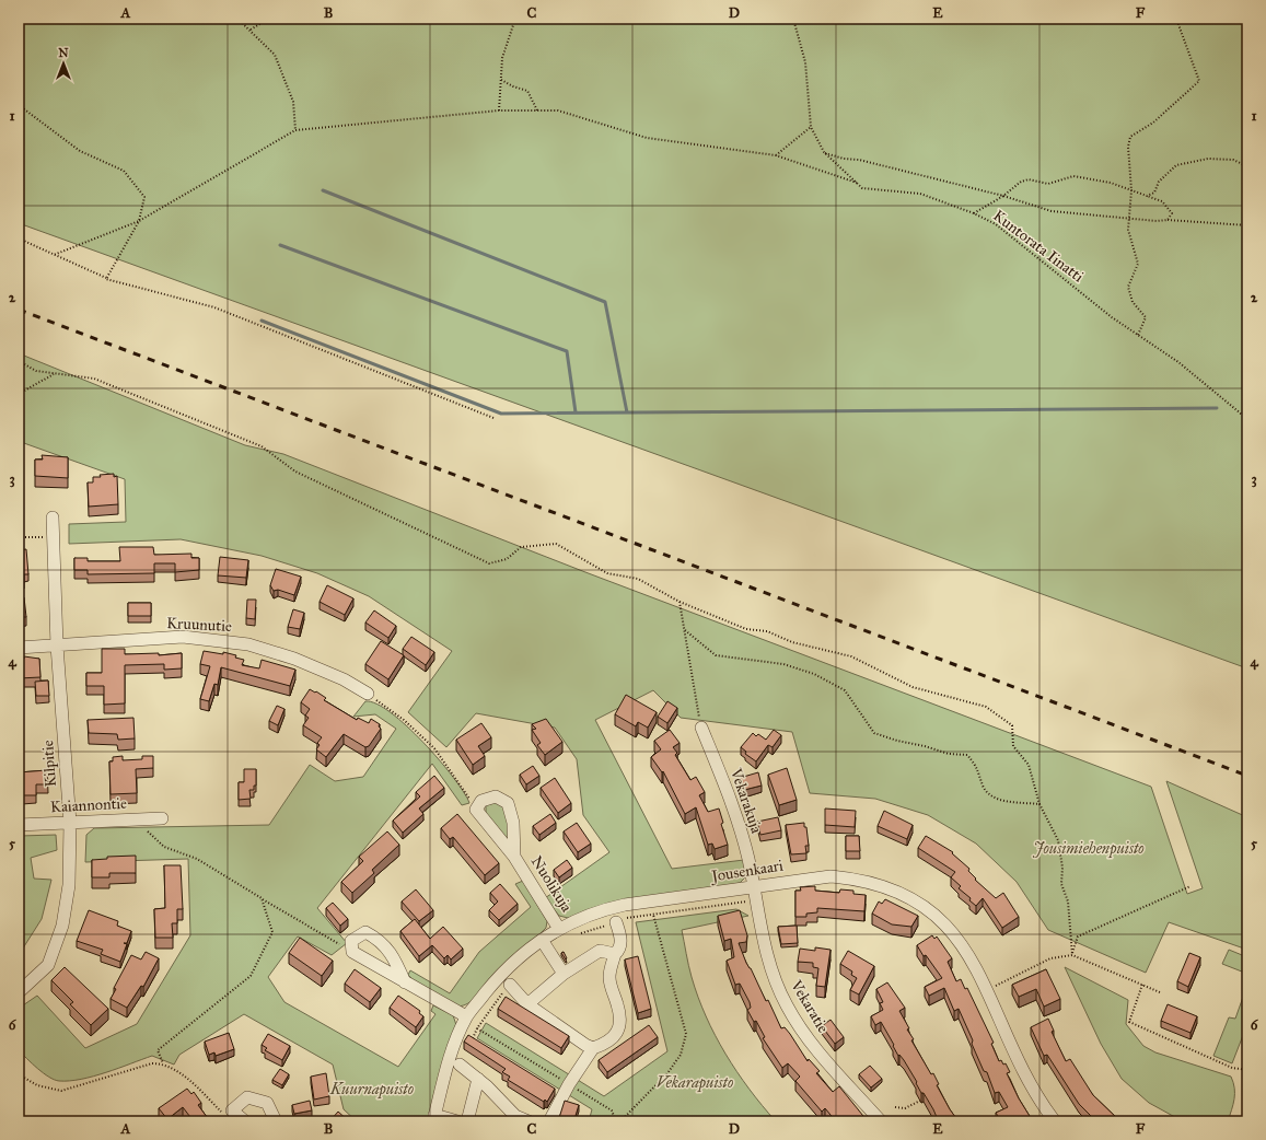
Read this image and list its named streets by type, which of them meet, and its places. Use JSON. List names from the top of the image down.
{
  "streets": {
    "street": [
      "Kruunutie",
      "Kilpitie",
      "Vekarakuja",
      "Kaiannontie",
      "Jousenkaari",
      "Nuolikuja",
      "Vekaratie"
    ],
    "path": ["Kuntorata Iinatti"]
  },
  "crossings": [
    ["Kruunutie", "Kilpitie"],
    ["Kilpitie", "Kaiannontie"],
    ["Vekarakuja", "Jousenkaari"],
    ["Vekarakuja", "Vekaratie"],
    ["Jousenkaari", "Nuolikuja"],
    ["Jousenkaari", "Vekaratie"]
  ],
  "parks": ["Jousimiehenpuisto", "Vekarapuisto", "Kuurnapuisto"],
  "north": "top",
  "grid": {
    "columns": [
      "A",
      "B",
      "C",
      "D",
      "E",
      "F"
    ],
    "rows": [
      "1",
      "2",
      "3",
      "4",
      "5",
      "6"
    ]
  }
}
